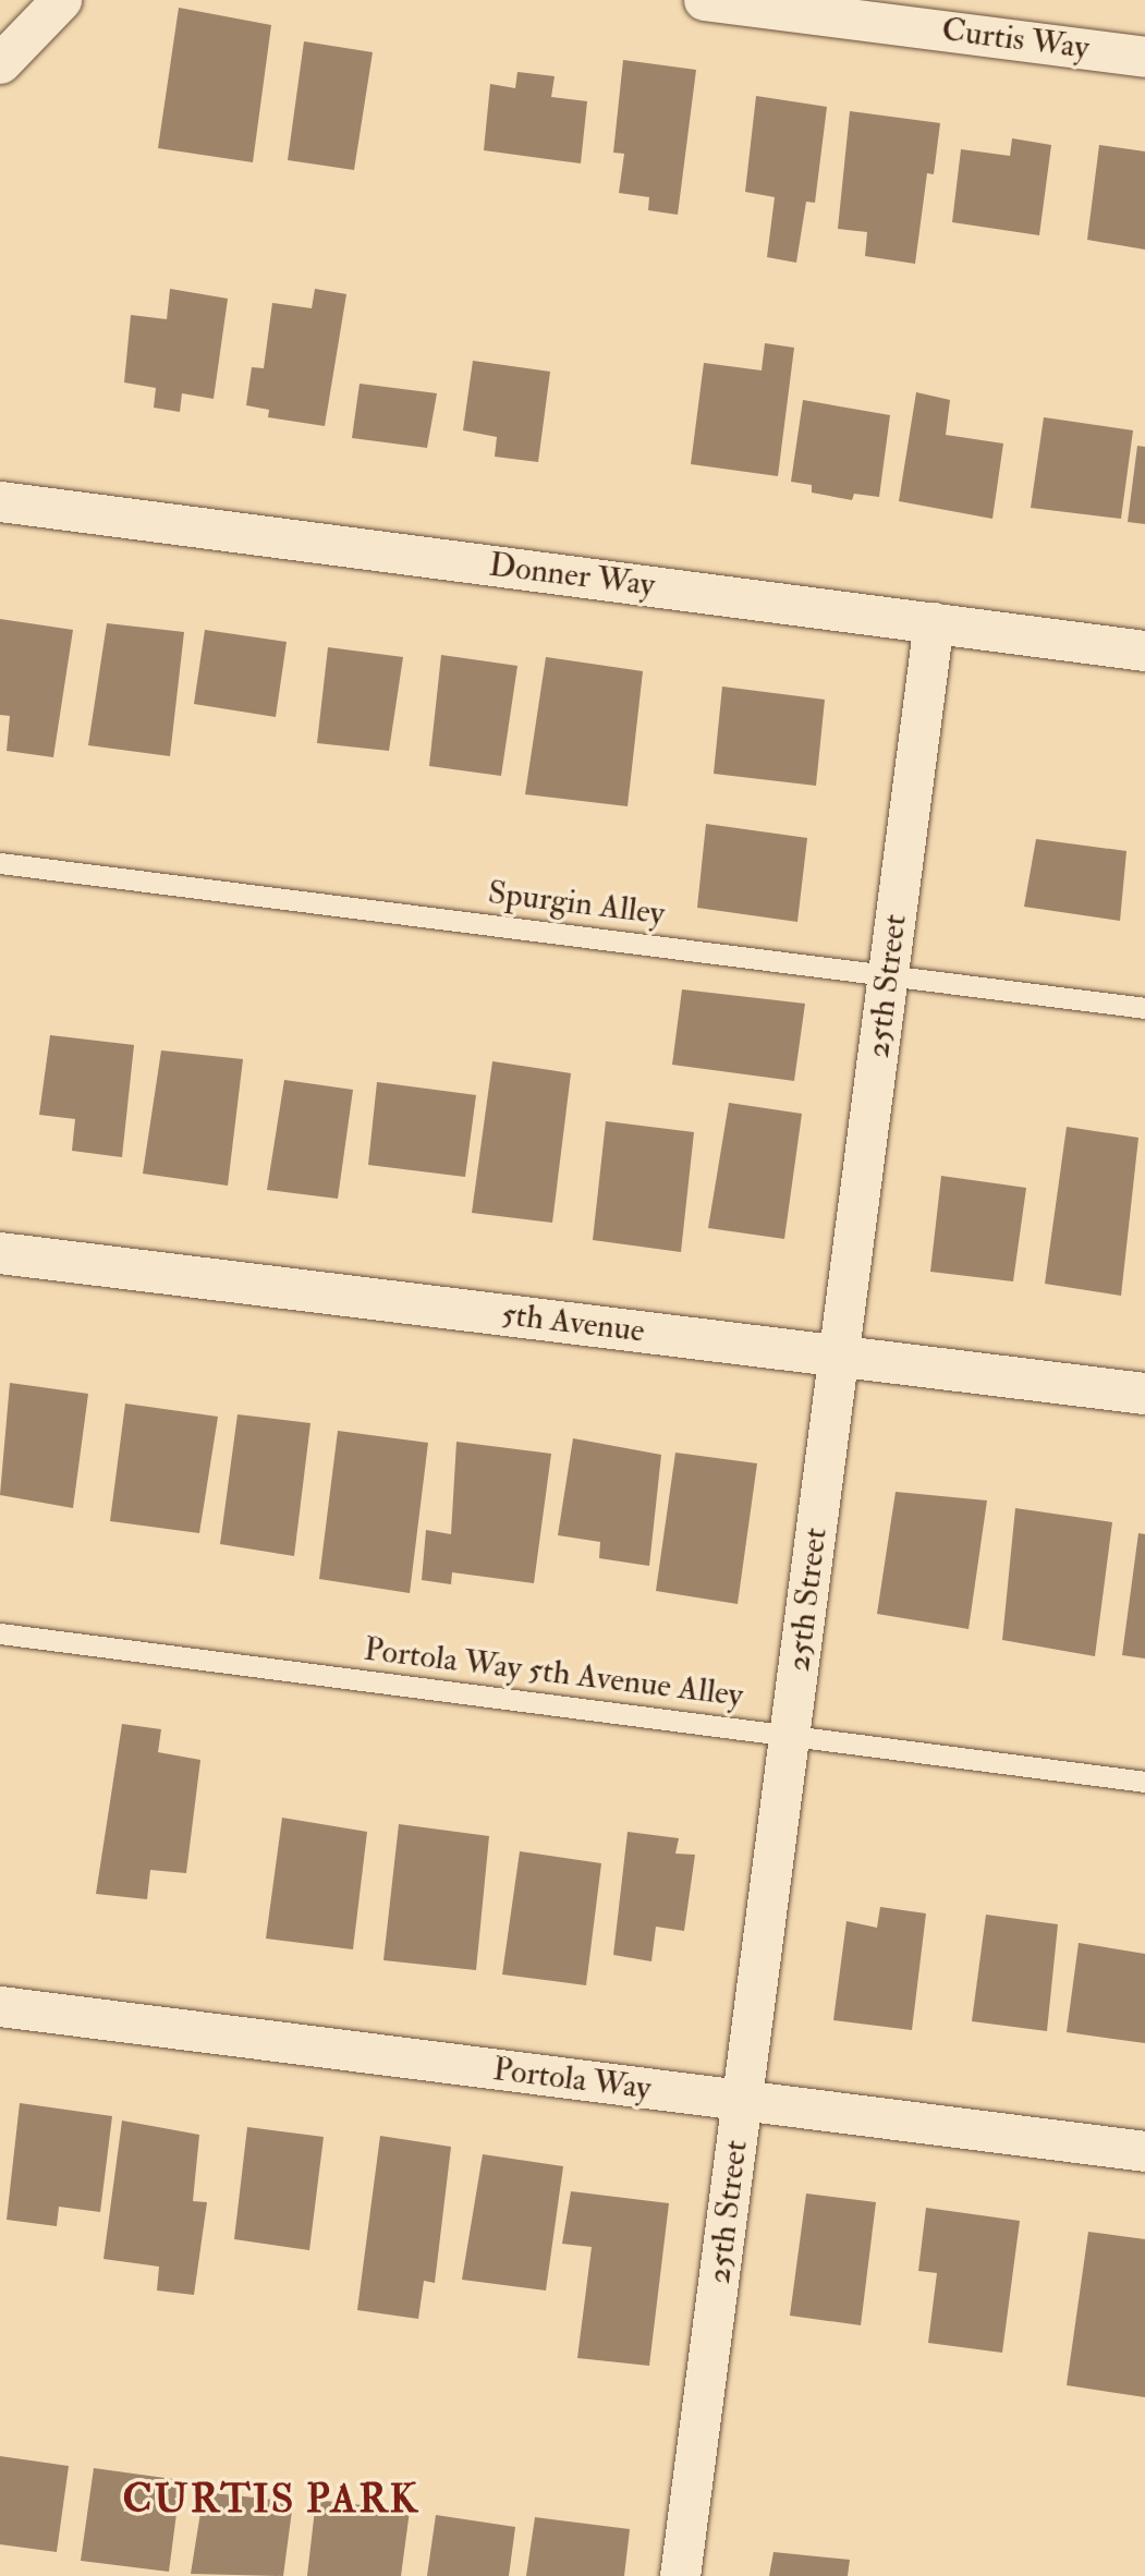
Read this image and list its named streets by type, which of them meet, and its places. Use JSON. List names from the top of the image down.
{
  "streets": {
    "street": [
      "Curtis Way",
      "Donner Way",
      "25th Street",
      "5th Avenue",
      "Portola Way"
    ],
    "lane": ["Spurgin Alley", "Portola Way 5th Avenue Alley"]
  },
  "crossings": [
    ["Donner Way", "25th Street"],
    ["Spurgin Alley", "25th Street"],
    ["25th Street", "5th Avenue"],
    ["25th Street", "Portola Way 5th Avenue Alley"],
    ["25th Street", "Portola Way"]
  ],
  "districts": ["CURTIS PARK"]
}
